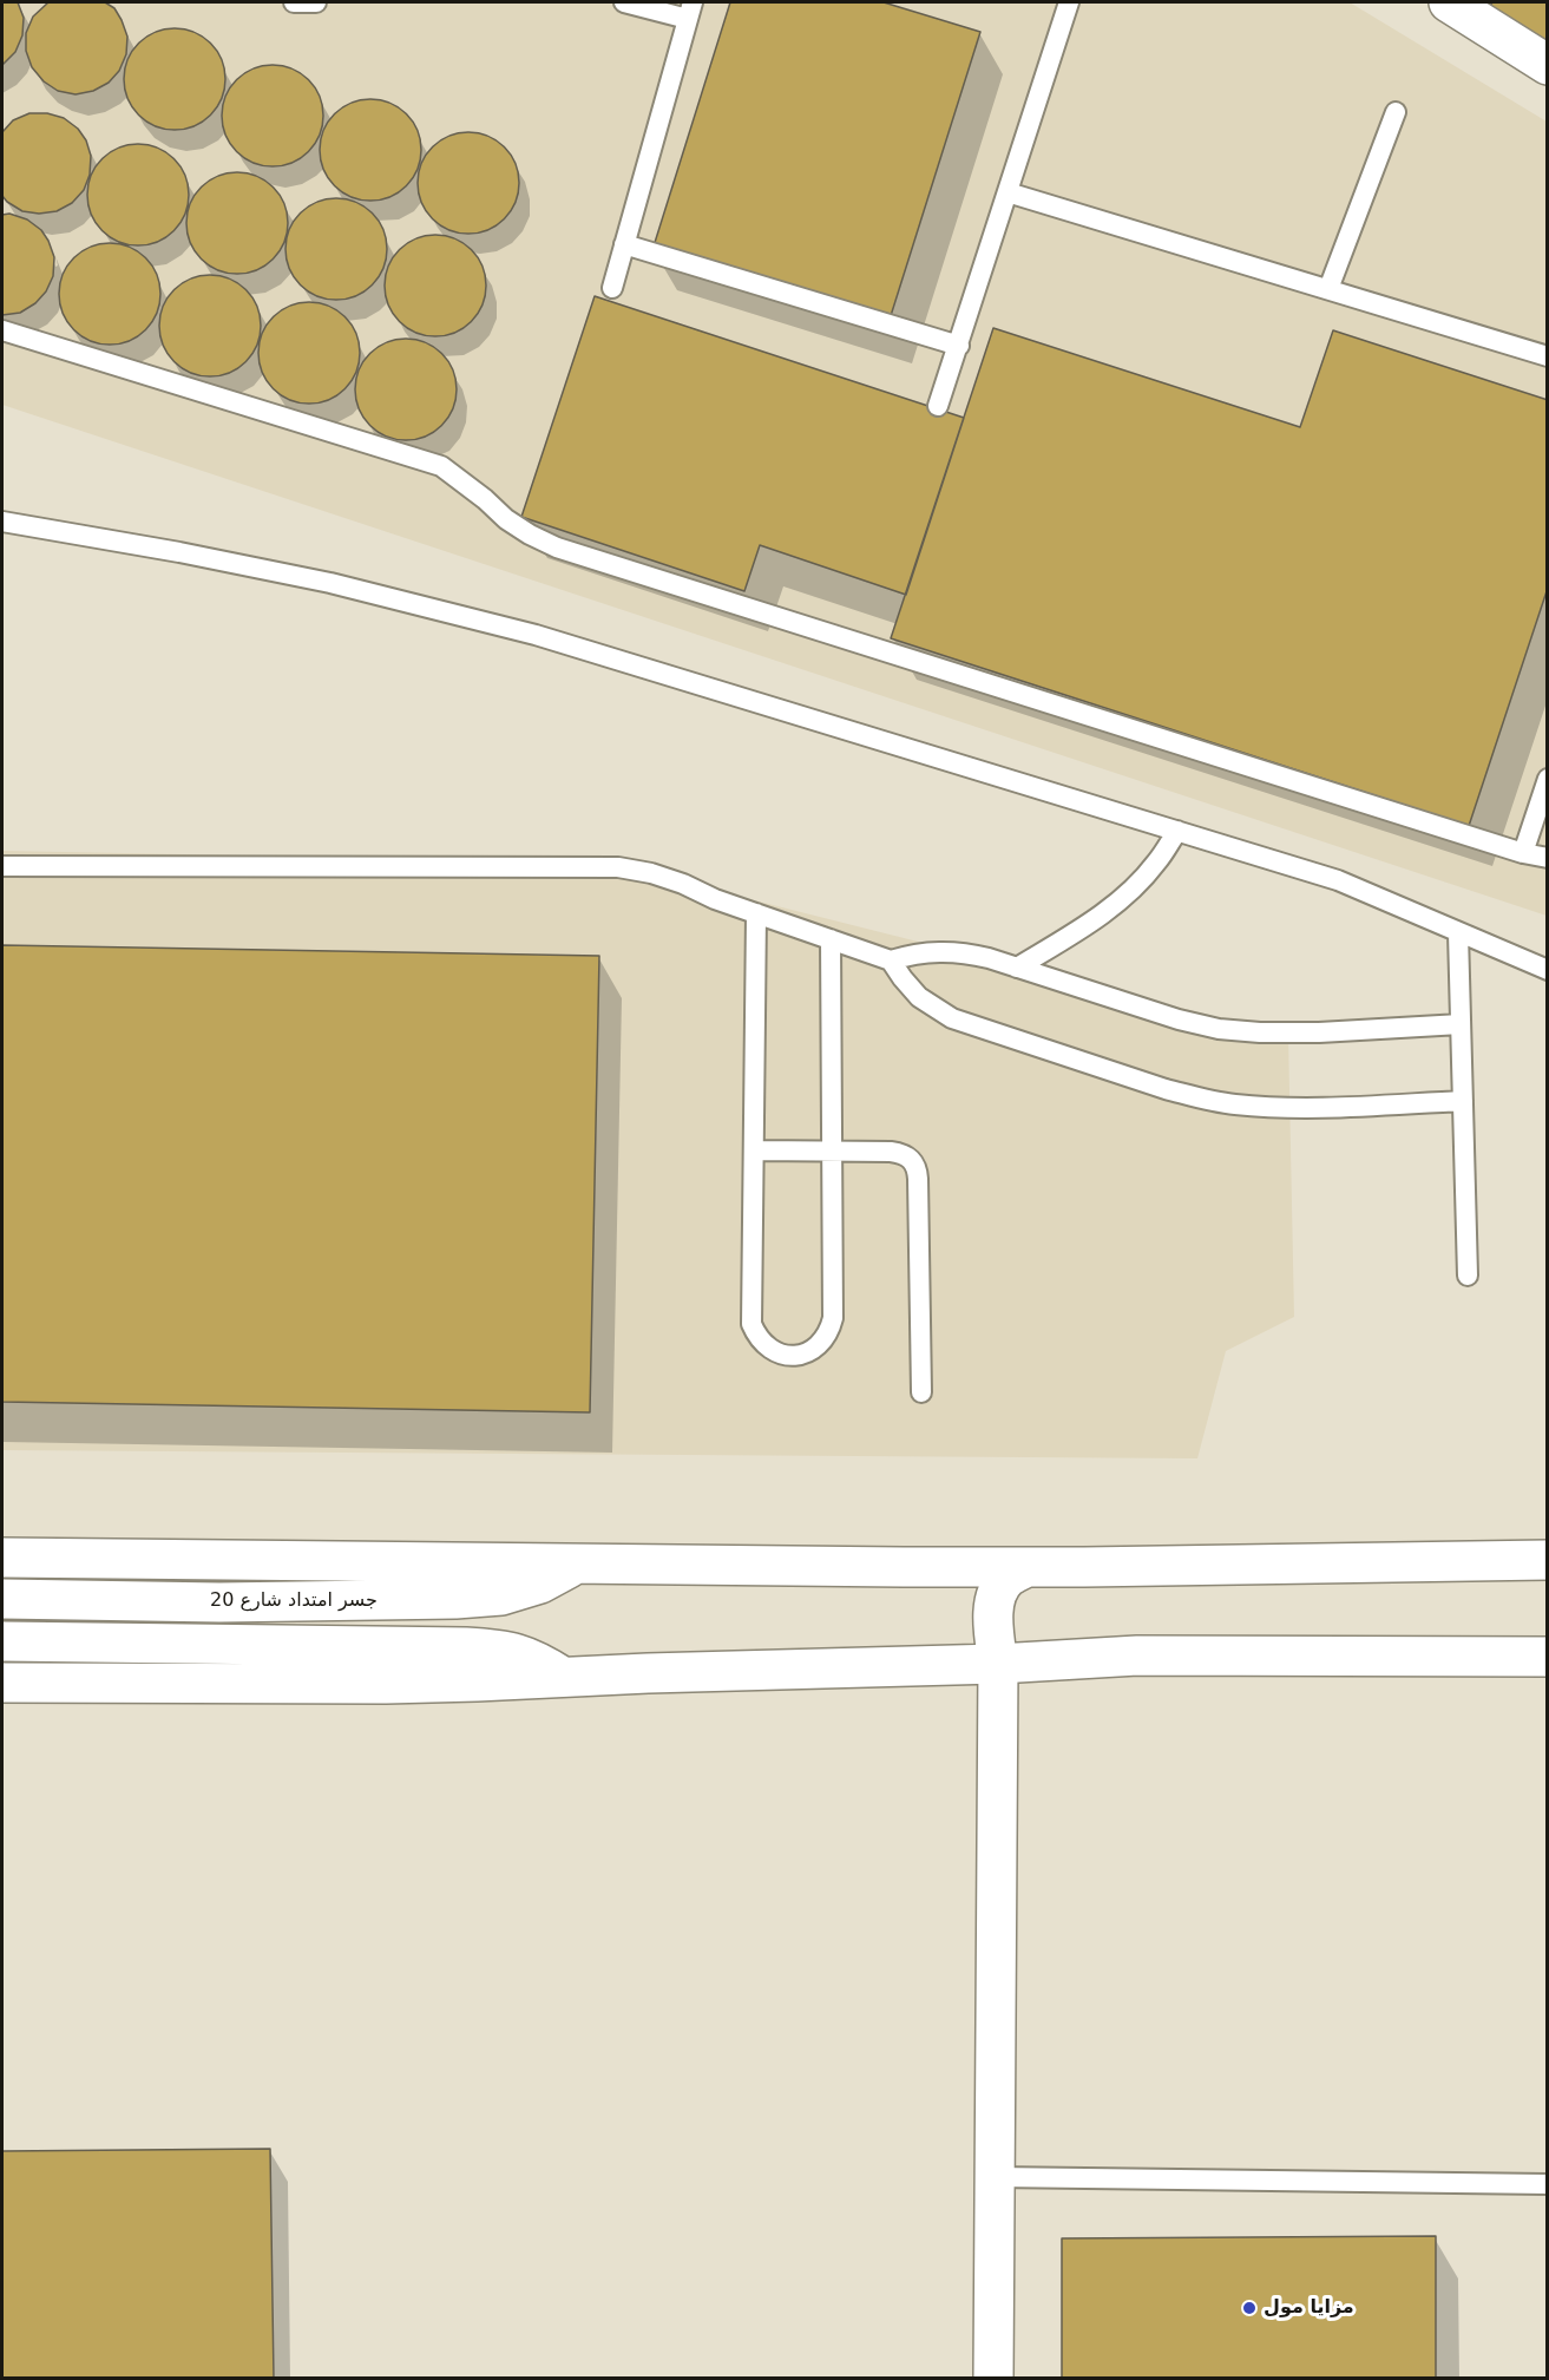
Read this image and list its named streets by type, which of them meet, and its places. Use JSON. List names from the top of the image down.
{
  "streets": {
    "main road": ["جسر امتداد شارع 20"]
  },
  "places": ["مزايا مول"]
}
